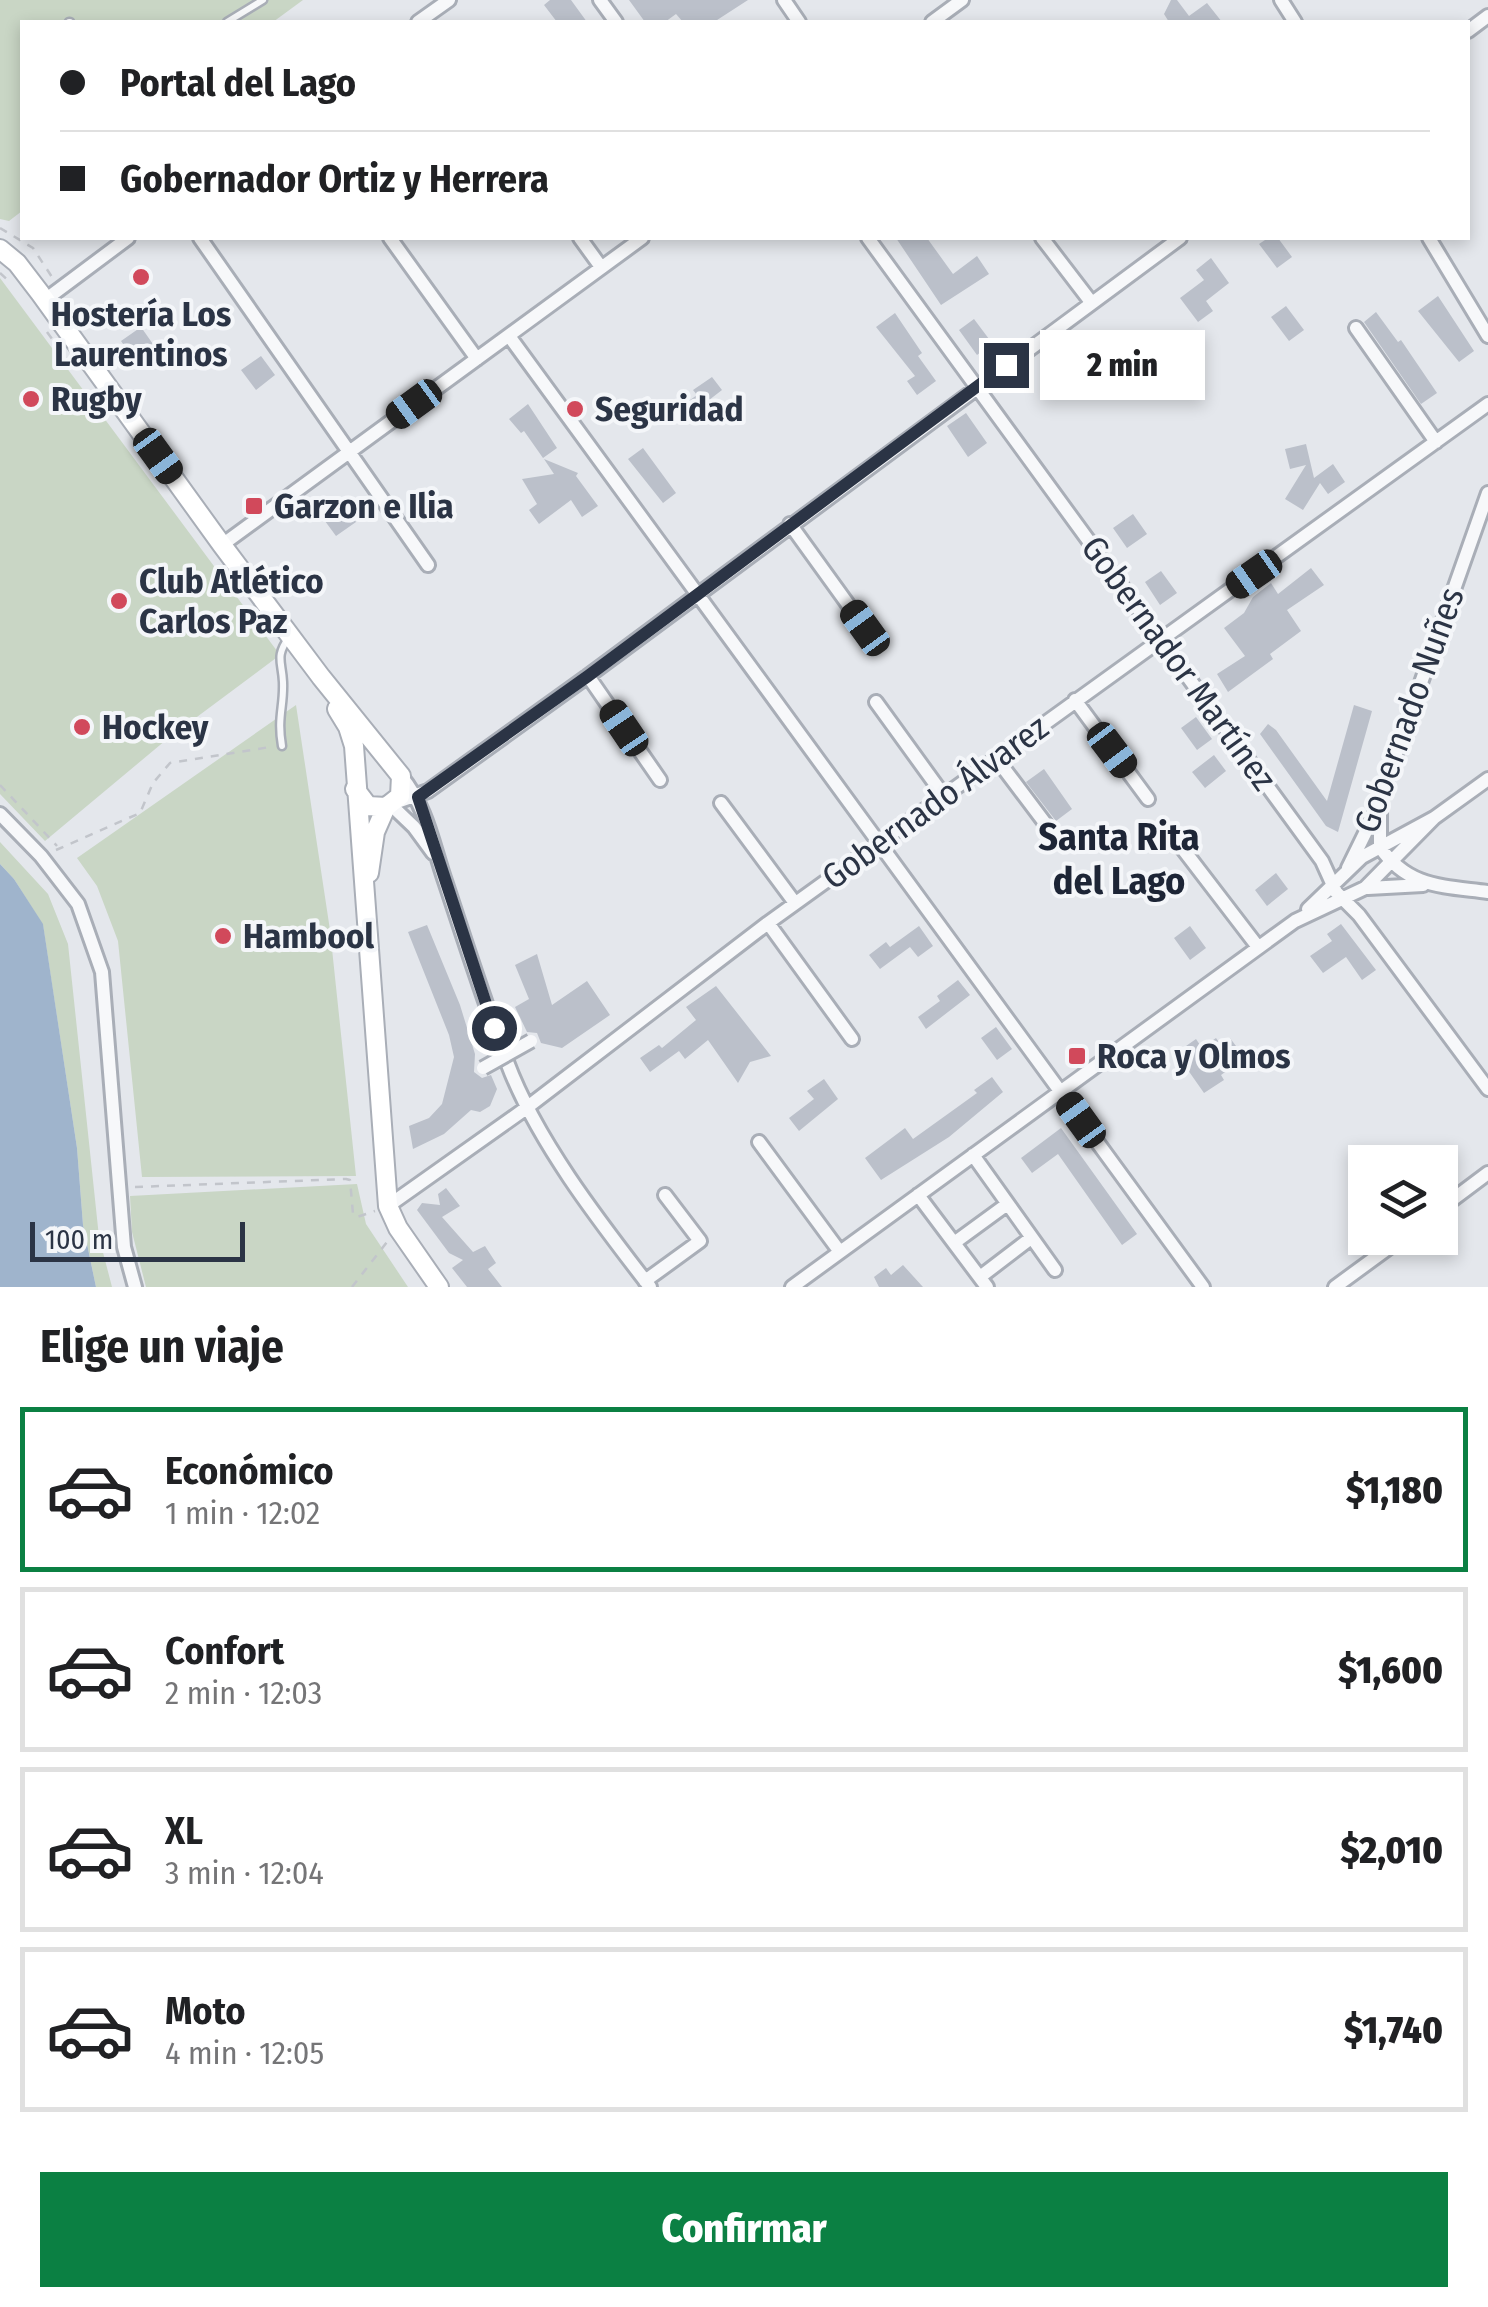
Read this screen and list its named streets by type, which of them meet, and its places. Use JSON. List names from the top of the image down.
{
  "streets": {
    "street": ["Gobernador Martínez", "Gobernado Nuñes", "Gobernado Álvarez"]
  },
  "crossings": [
    ["Gobernador Martínez", "Gobernado Álvarez"]
  ],
  "districts": ["Santa Rita del Lago"],
  "places": {
    "other": [
      "Hostería Los Laurentinos",
      "Rugby",
      "Seguridad",
      "Club Atlético Carlos Paz",
      "Hockey",
      "Hambool"
    ],
    "transit": ["Garzon e Ilia", "Roca y Olmos"]
  },
  "scale_bar": "100 m",
  "page": {
    "banner": ["Portal del Lago", "Gobernador Ortiz y Herrera"],
    "bubble": "2 min",
    "scale": "100 m",
    "heading": "Elige un viaje",
    "list": [
      {
        "name": "Económico",
        "note": "1 min · 12:02",
        "value": "$1,180"
      },
      {
        "name": "Confort",
        "note": "2 min · 12:03",
        "value": "$1,600"
      },
      {
        "name": "XL",
        "note": "3 min · 12:04",
        "value": "$2,010"
      },
      {
        "name": "Moto",
        "note": "4 min · 12:05",
        "value": "$1,740"
      }
    ],
    "buttons": "Confirmar"
  }
}
